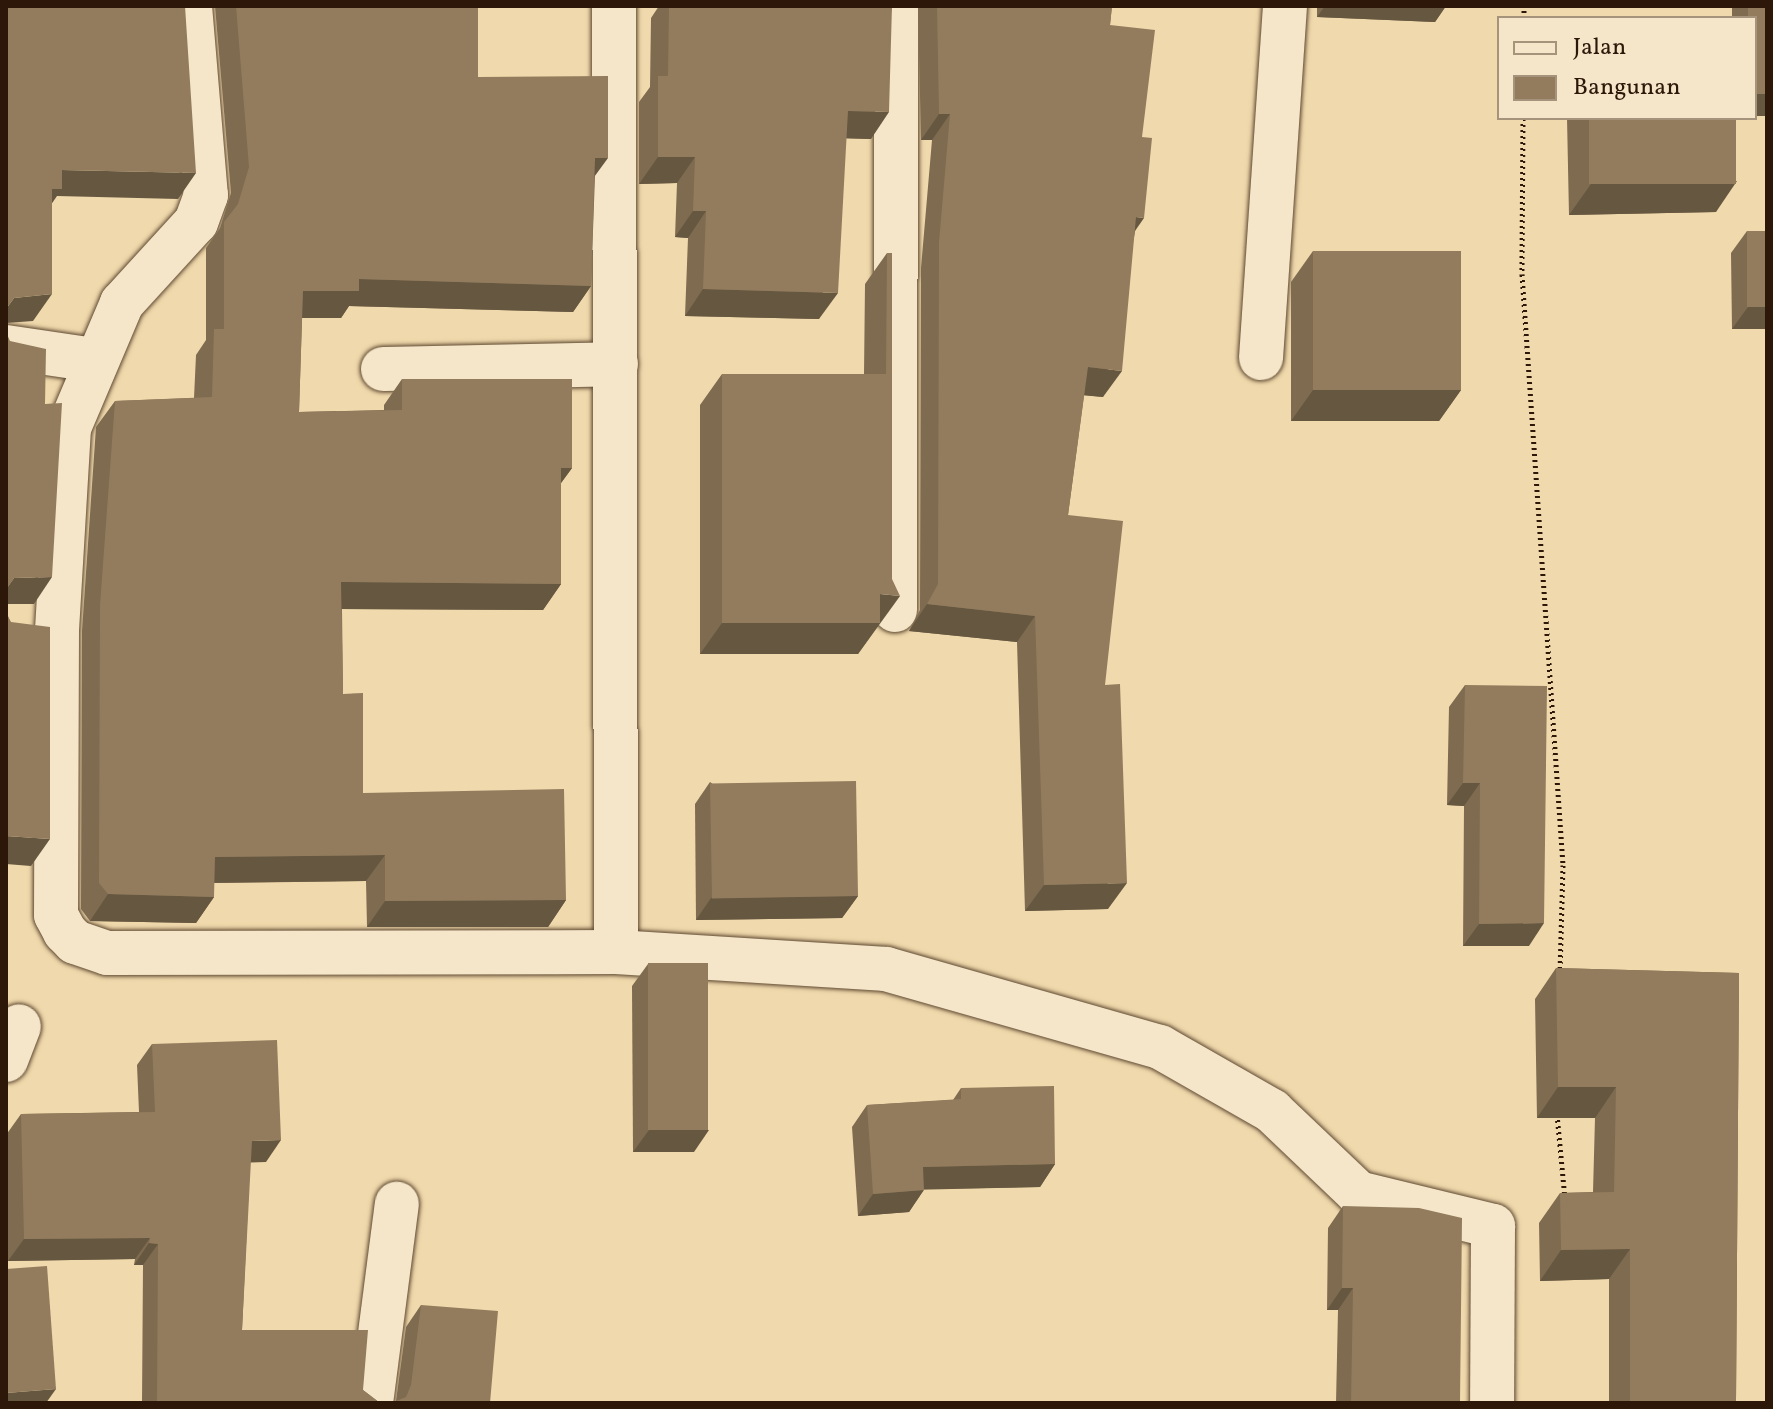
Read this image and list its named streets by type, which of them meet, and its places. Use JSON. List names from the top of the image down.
{
  "legend": ["Jalan", "Bangunan"]
}
